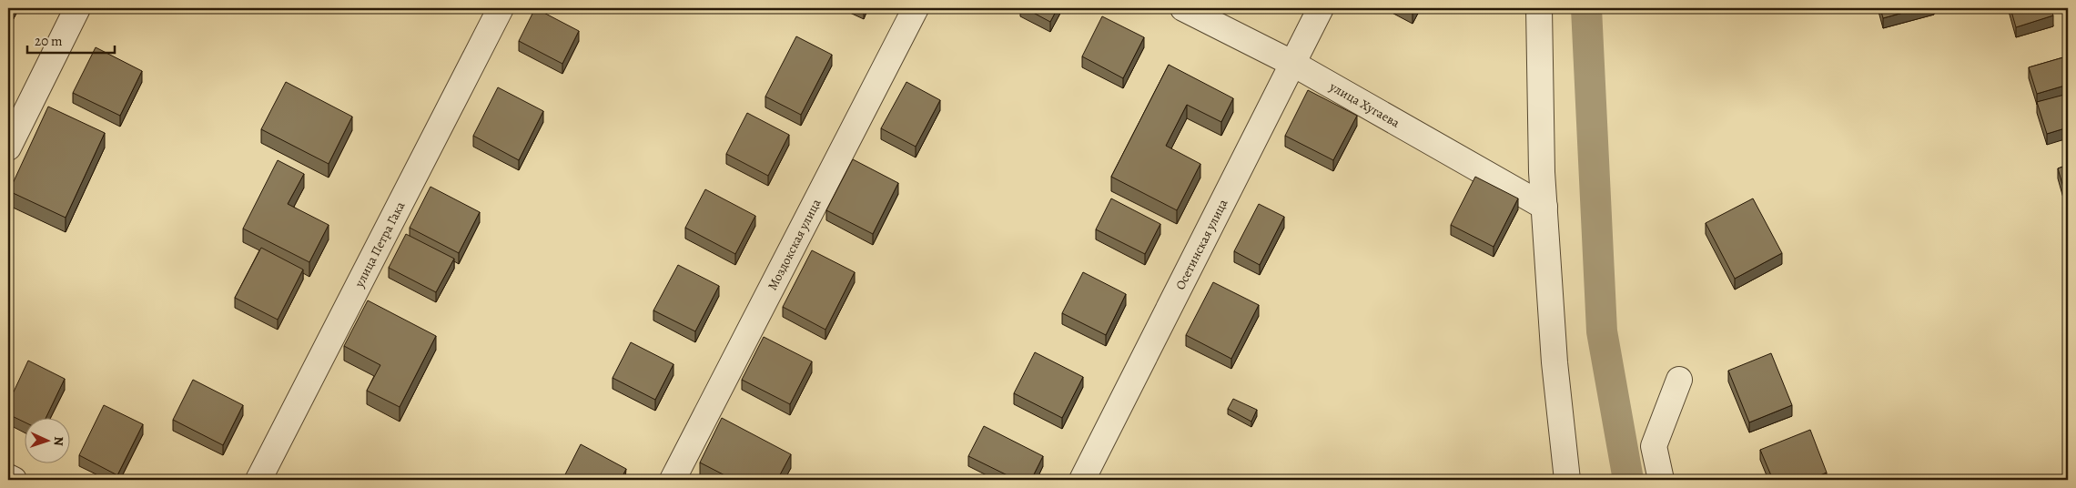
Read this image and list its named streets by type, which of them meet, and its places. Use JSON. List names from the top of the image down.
{
  "streets": {
    "street": [
      "улица Хугаева",
      "улица Петра Гака",
      "Моздокская улица",
      "Осетинская улица"
    ]
  },
  "crossings": [
    ["улица Хугаева", "Осетинская улица"]
  ],
  "scale_bar": "20 m",
  "north": "right"
}
